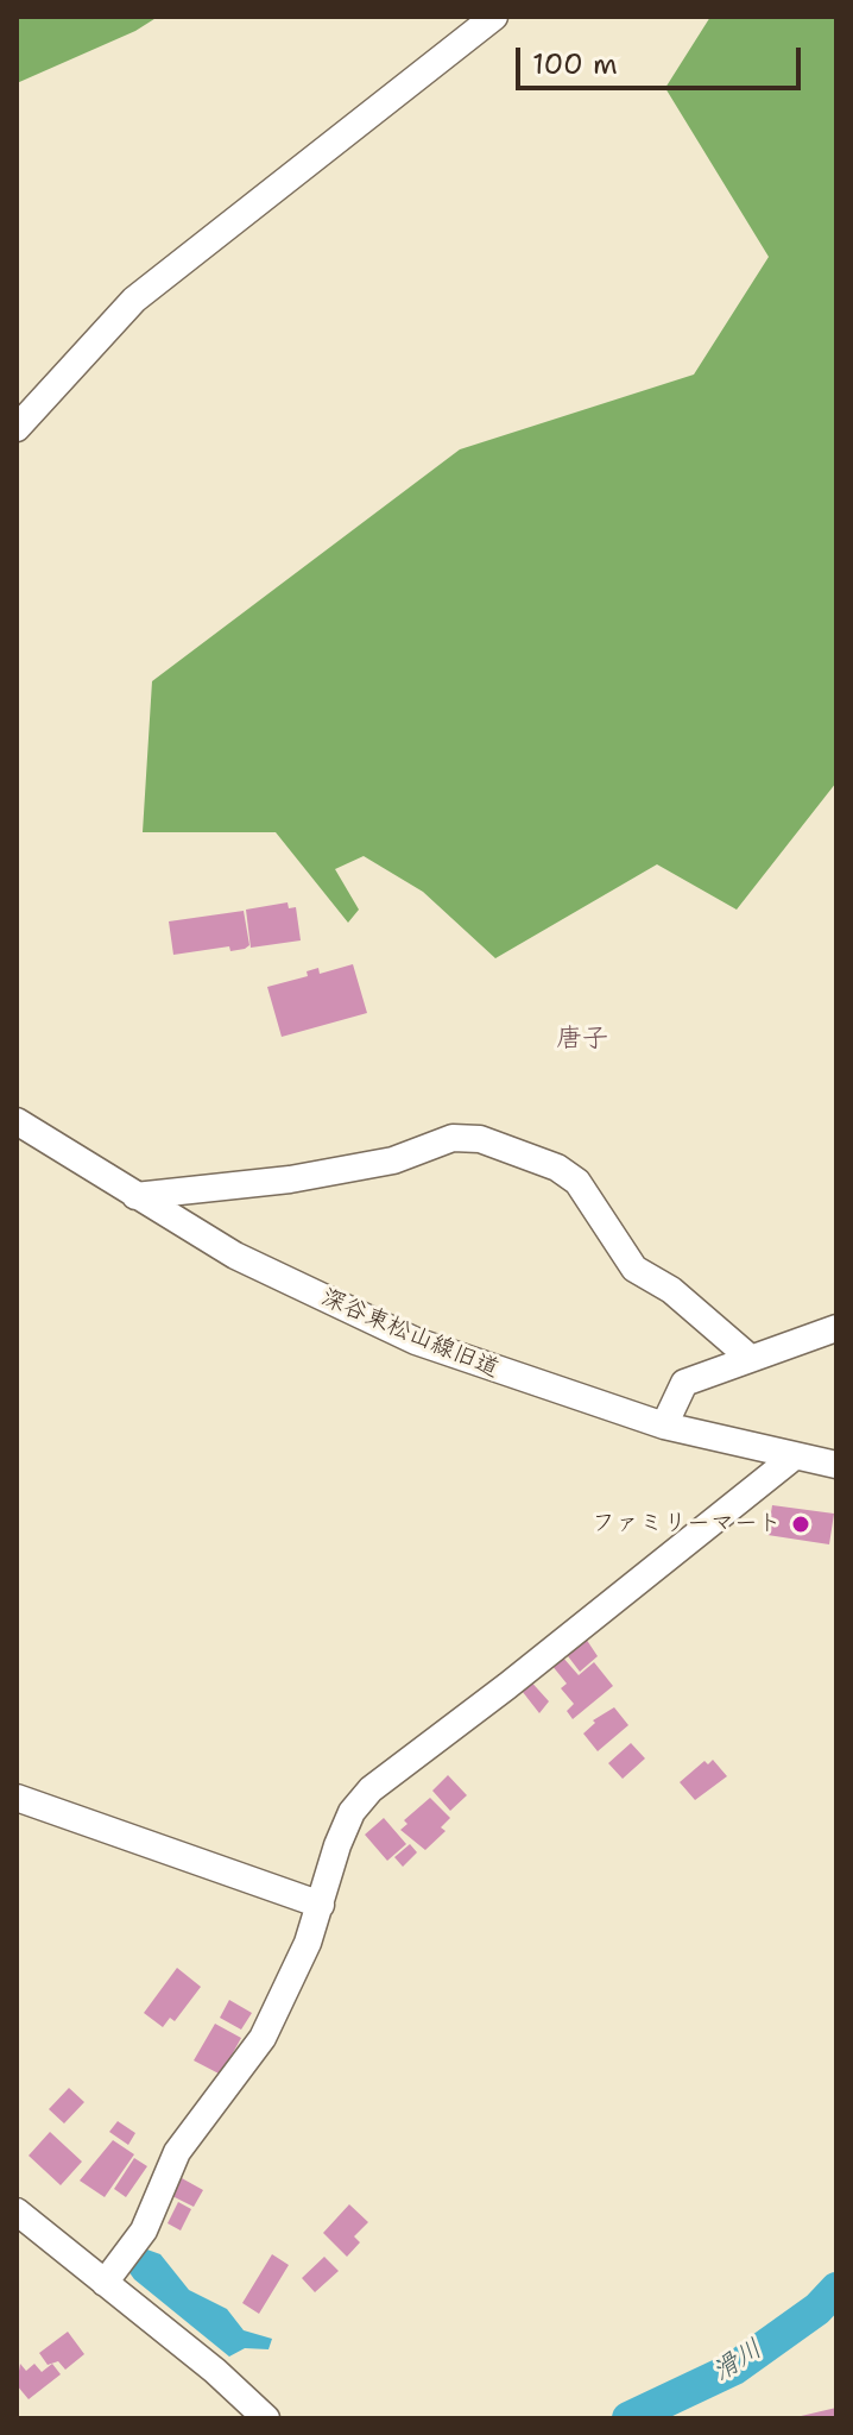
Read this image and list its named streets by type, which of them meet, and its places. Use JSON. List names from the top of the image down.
{
  "streets": {
    "street": ["深谷東松山線旧道"]
  },
  "districts": ["唐子"],
  "water": ["滑川"],
  "places": ["ファミリーマート"],
  "scale_bar": "100 m"
}
